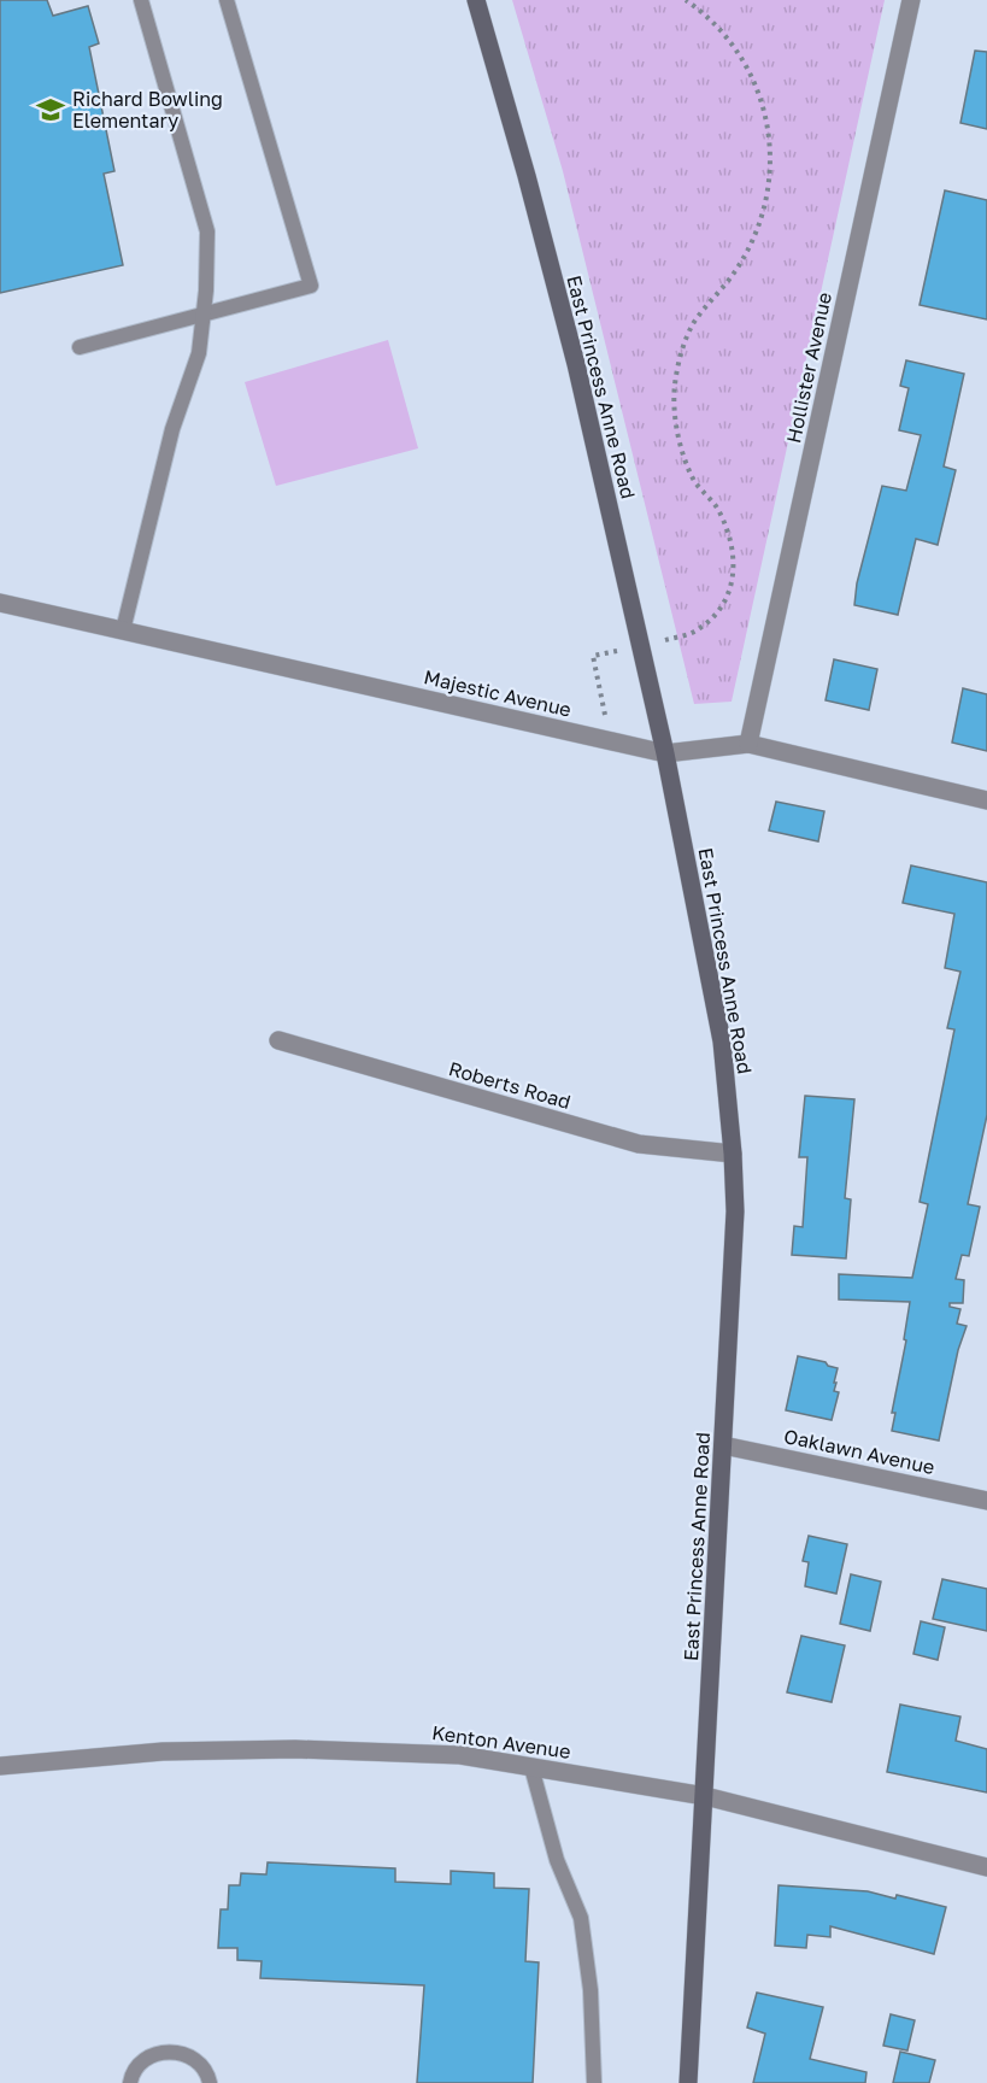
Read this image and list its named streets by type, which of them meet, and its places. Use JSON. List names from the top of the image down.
{
  "streets": {
    "main road": ["East Princess Anne Road"],
    "street": [
      "Hollister Avenue",
      "Majestic Avenue",
      "Roberts Road",
      "Oaklawn Avenue",
      "Kenton Avenue"
    ]
  },
  "crossings": [
    ["Hollister Avenue", "Majestic Avenue"],
    ["East Princess Anne Road", "Majestic Avenue"],
    ["East Princess Anne Road", "Roberts Road"],
    ["East Princess Anne Road", "Oaklawn Avenue"],
    ["East Princess Anne Road", "Kenton Avenue"]
  ],
  "places": {
    "school or university": ["Richard Bowling Elementary"]
  }
}
